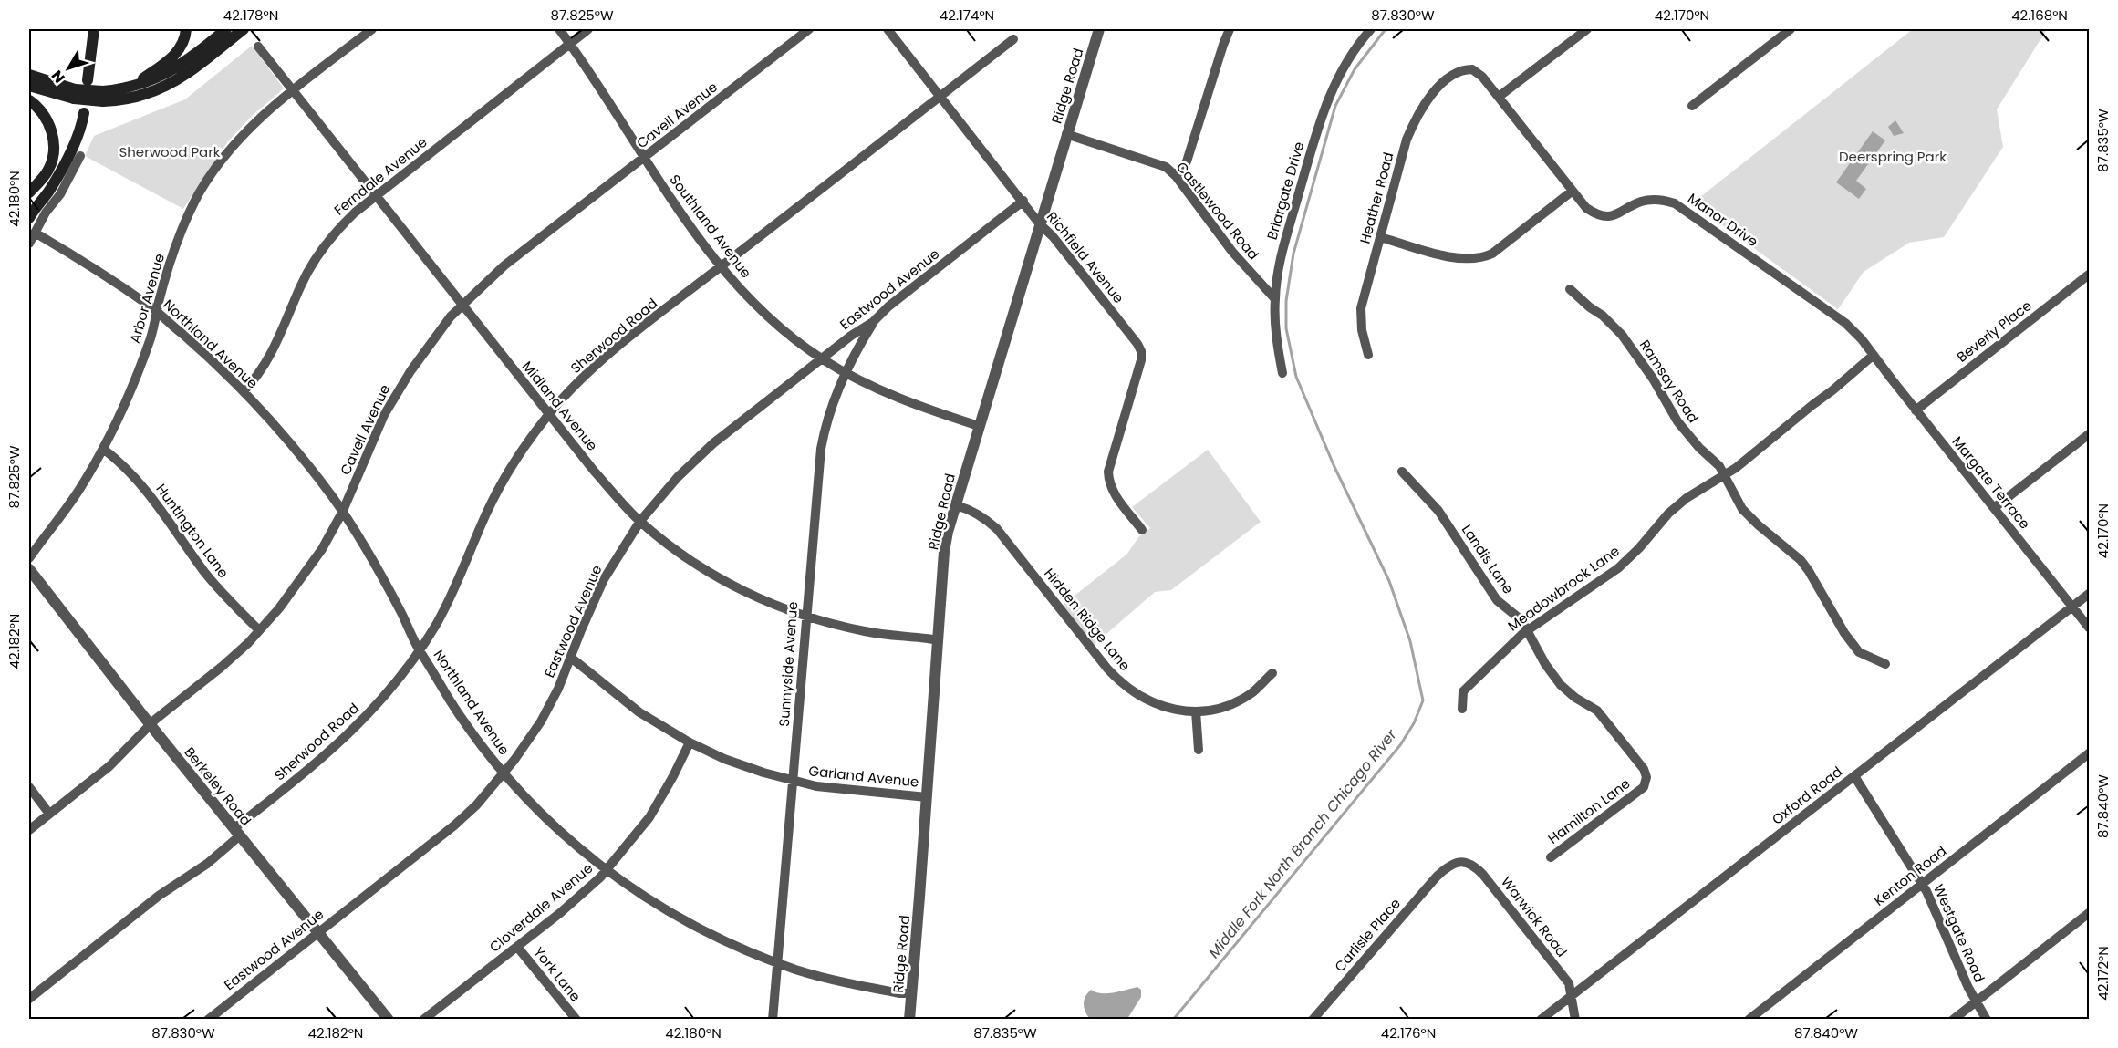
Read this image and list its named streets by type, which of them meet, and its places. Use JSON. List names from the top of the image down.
{
  "streets": {
    "street": [
      "Ridge Road",
      "Cavell Avenue",
      "Ferndale Avenue",
      "Briargate Drive",
      "Heather Road",
      "Castlewood Road",
      "Manor Drive",
      "Southland Avenue",
      "Richfield Avenue",
      "Eastwood Avenue",
      "Arbor Avenue",
      "Beverly Place",
      "Sherwood Road",
      "Northland Avenue",
      "Ramsay Road",
      "Midland Avenue",
      "Margate Terrace",
      "Huntington Lane",
      "Landis Lane",
      "Meadowbrook Lane",
      "Hidden Ridge Lane",
      "Sunnyside Avenue",
      "Garland Avenue",
      "Berkeley Road",
      "Oxford Road",
      "Hamilton Lane",
      "Kenton Road",
      "Cloverdale Avenue",
      "Warwick Road",
      "Westgate Road",
      "Carlisle Place",
      "York Lane"
    ]
  },
  "crossings": [
    ["Ridge Road", "Castlewood Road"],
    ["Ridge Road", "Southland Avenue"],
    ["Ridge Road", "Richfield Avenue"],
    ["Ridge Road", "Northland Avenue"],
    ["Ridge Road", "Midland Avenue"],
    ["Ridge Road", "Hidden Ridge Lane"],
    ["Ridge Road", "Garland Avenue"],
    ["Cavell Avenue", "Southland Avenue"],
    ["Cavell Avenue", "Northland Avenue"],
    ["Cavell Avenue", "Midland Avenue"],
    ["Cavell Avenue", "Huntington Lane"],
    ["Cavell Avenue", "Berkeley Road"],
    ["Ferndale Avenue", "Southland Avenue"],
    ["Ferndale Avenue", "Northland Avenue"],
    ["Ferndale Avenue", "Midland Avenue"],
    ["Briargate Drive", "Castlewood Road"],
    ["Heather Road", "Manor Drive"],
    ["Manor Drive", "Margate Terrace"],
    ["Manor Drive", "Meadowbrook Lane"],
    ["Southland Avenue", "Eastwood Avenue"],
    ["Southland Avenue", "Sherwood Road"],
    ["Southland Avenue", "Sunnyside Avenue"],
    ["Richfield Avenue", "Eastwood Avenue"],
    ["Richfield Avenue", "Sherwood Road"],
    ["Eastwood Avenue", "Northland Avenue"],
    ["Eastwood Avenue", "Midland Avenue"],
    ["Eastwood Avenue", "Sunnyside Avenue"],
    ["Eastwood Avenue", "Garland Avenue"],
    ["Eastwood Avenue", "Berkeley Road"],
    ["Arbor Avenue", "Northland Avenue"],
    ["Arbor Avenue", "Midland Avenue"],
    ["Arbor Avenue", "Huntington Lane"],
    ["Beverly Place", "Margate Terrace"],
    ["Sherwood Road", "Northland Avenue"],
    ["Sherwood Road", "Midland Avenue"],
    ["Sherwood Road", "Berkeley Road"],
    ["Northland Avenue", "Sunnyside Avenue"],
    ["Northland Avenue", "Cloverdale Avenue"],
    ["Ramsay Road", "Meadowbrook Lane"],
    ["Midland Avenue", "Sunnyside Avenue"],
    ["Margate Terrace", "Meadowbrook Lane"],
    ["Margate Terrace", "Oxford Road"],
    ["Landis Lane", "Meadowbrook Lane"],
    ["Landis Lane", "Hamilton Lane"],
    ["Sunnyside Avenue", "Garland Avenue"],
    ["Garland Avenue", "Cloverdale Avenue"],
    ["Oxford Road", "Warwick Road"],
    ["Oxford Road", "Westgate Road"],
    ["Kenton Road", "Westgate Road"],
    ["Cloverdale Avenue", "York Lane"],
    ["Warwick Road", "Carlisle Place"]
  ],
  "water": ["Middle Fork North Branch Chicago River"],
  "parks": ["Sherwood Park", "Deerspring Park"],
  "north": "bottom left",
  "coordinates": [
    "42.178°N",
    "87.825°W",
    "42.174°N",
    "87.830°W",
    "42.170°N",
    "42.168°N",
    "87.835°W",
    "42.180°N",
    "42.182°N",
    "87.840°W",
    "42.172°N",
    "42.176°N"
  ]
}
